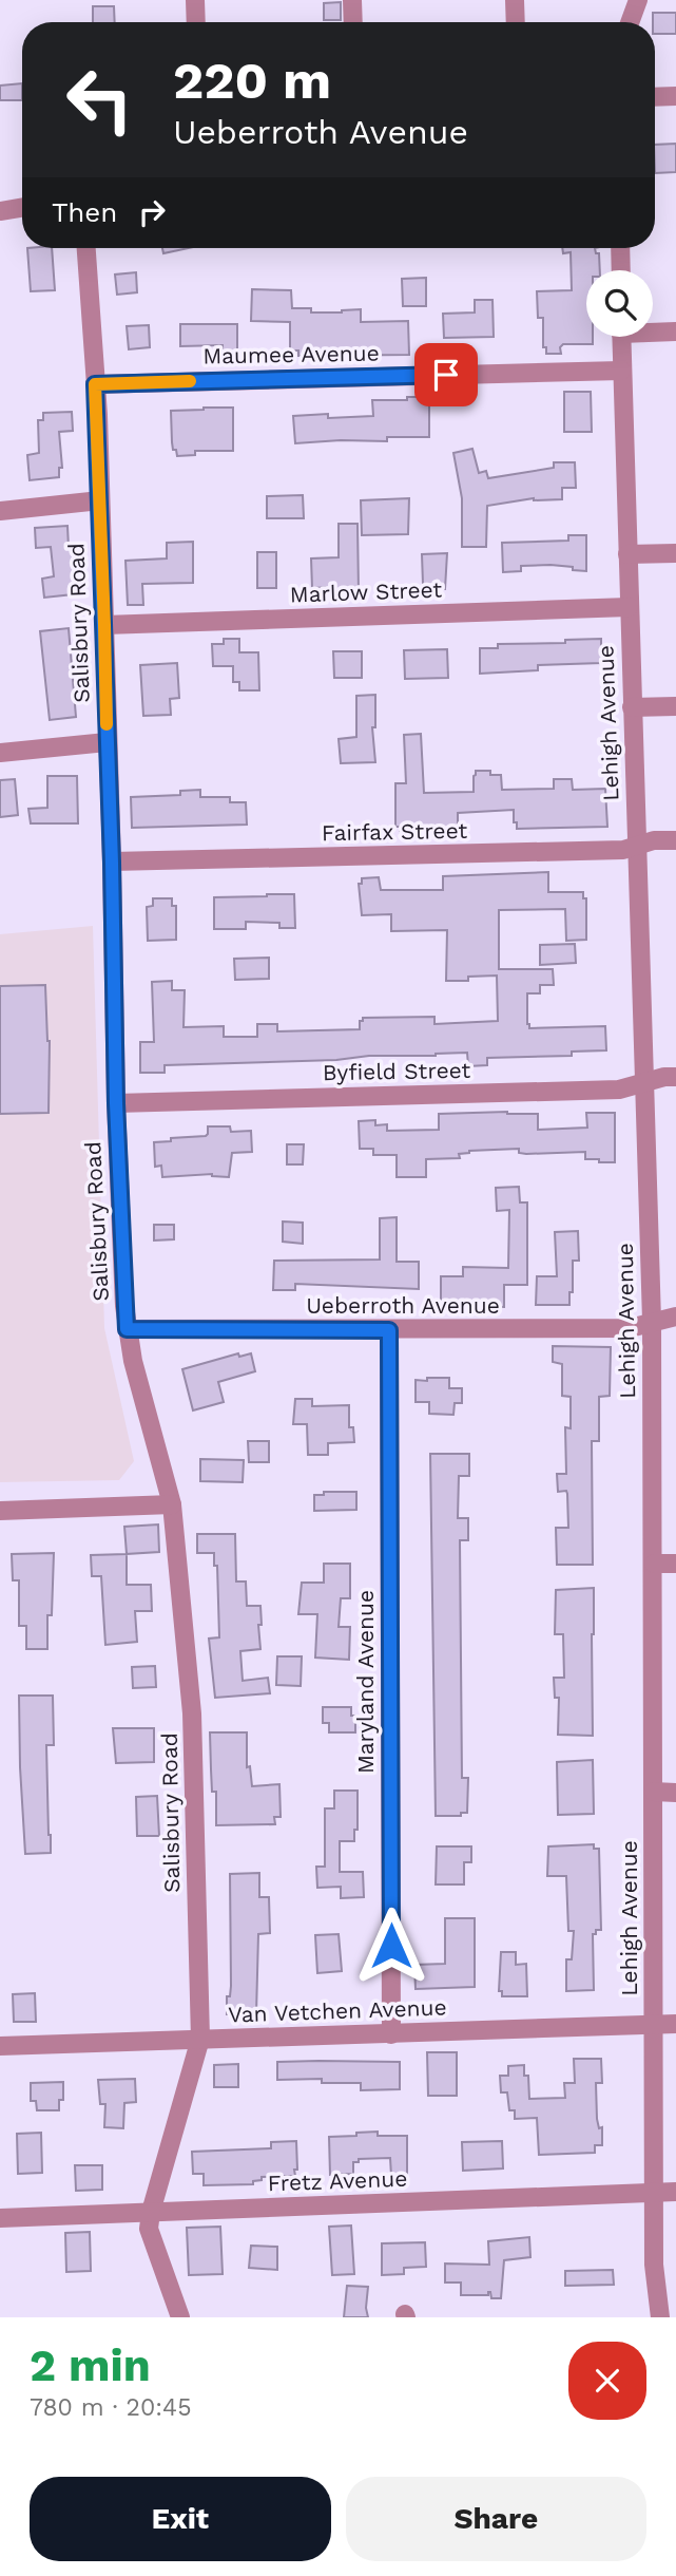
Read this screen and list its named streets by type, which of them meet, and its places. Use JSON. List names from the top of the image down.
{
  "streets": {
    "street": [
      "Maumee Avenue",
      "Marlow Street",
      "Salisbury Road",
      "Lehigh Avenue",
      "Fairfax Street",
      "Byfield Street",
      "Ueberroth Avenue",
      "Maryland Avenue",
      "Van Vetchen Avenue",
      "Fretz Avenue"
    ]
  },
  "crossings": [
    ["Maumee Avenue", "Salisbury Road"],
    ["Maumee Avenue", "Lehigh Avenue"],
    ["Marlow Street", "Salisbury Road"],
    ["Marlow Street", "Lehigh Avenue"],
    ["Salisbury Road", "Fairfax Street"],
    ["Salisbury Road", "Byfield Street"],
    ["Salisbury Road", "Ueberroth Avenue"],
    ["Salisbury Road", "Van Vetchen Avenue"],
    ["Salisbury Road", "Fretz Avenue"],
    ["Lehigh Avenue", "Fairfax Street"],
    ["Lehigh Avenue", "Byfield Street"],
    ["Lehigh Avenue", "Ueberroth Avenue"],
    ["Lehigh Avenue", "Van Vetchen Avenue"],
    ["Lehigh Avenue", "Fretz Avenue"],
    ["Ueberroth Avenue", "Maryland Avenue"],
    ["Maryland Avenue", "Van Vetchen Avenue"]
  ],
  "page": {
    "turn": ["220 m", "Ueberroth Avenue"],
    "then": "Then",
    "heading": ["2 min", "780 m · 20:45"],
    "buttons": ["Exit", "Share"]
  }
}
